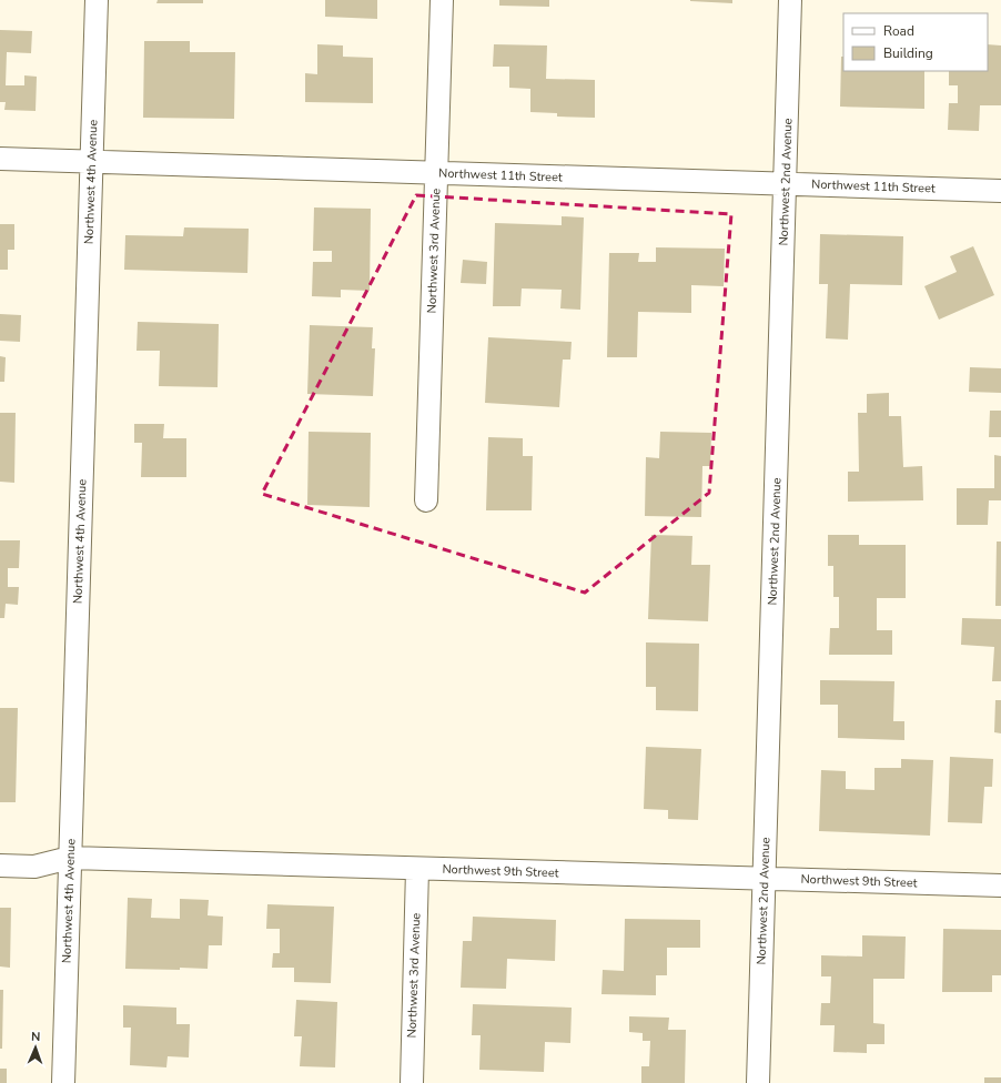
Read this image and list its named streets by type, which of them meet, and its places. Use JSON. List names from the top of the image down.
{
  "streets": {
    "street": [
      "Northwest 11th Street",
      "Northwest 4th Avenue",
      "Northwest 2nd Avenue",
      "Northwest 3rd Avenue",
      "Northwest 9th Street"
    ]
  },
  "crossings": [
    ["Northwest 11th Street", "Northwest 4th Avenue"],
    ["Northwest 11th Street", "Northwest 2nd Avenue"],
    ["Northwest 11th Street", "Northwest 3rd Avenue"],
    ["Northwest 4th Avenue", "Northwest 9th Street"],
    ["Northwest 2nd Avenue", "Northwest 9th Street"],
    ["Northwest 3rd Avenue", "Northwest 9th Street"]
  ],
  "legend": ["Road", "Building"],
  "north": "top"
}
